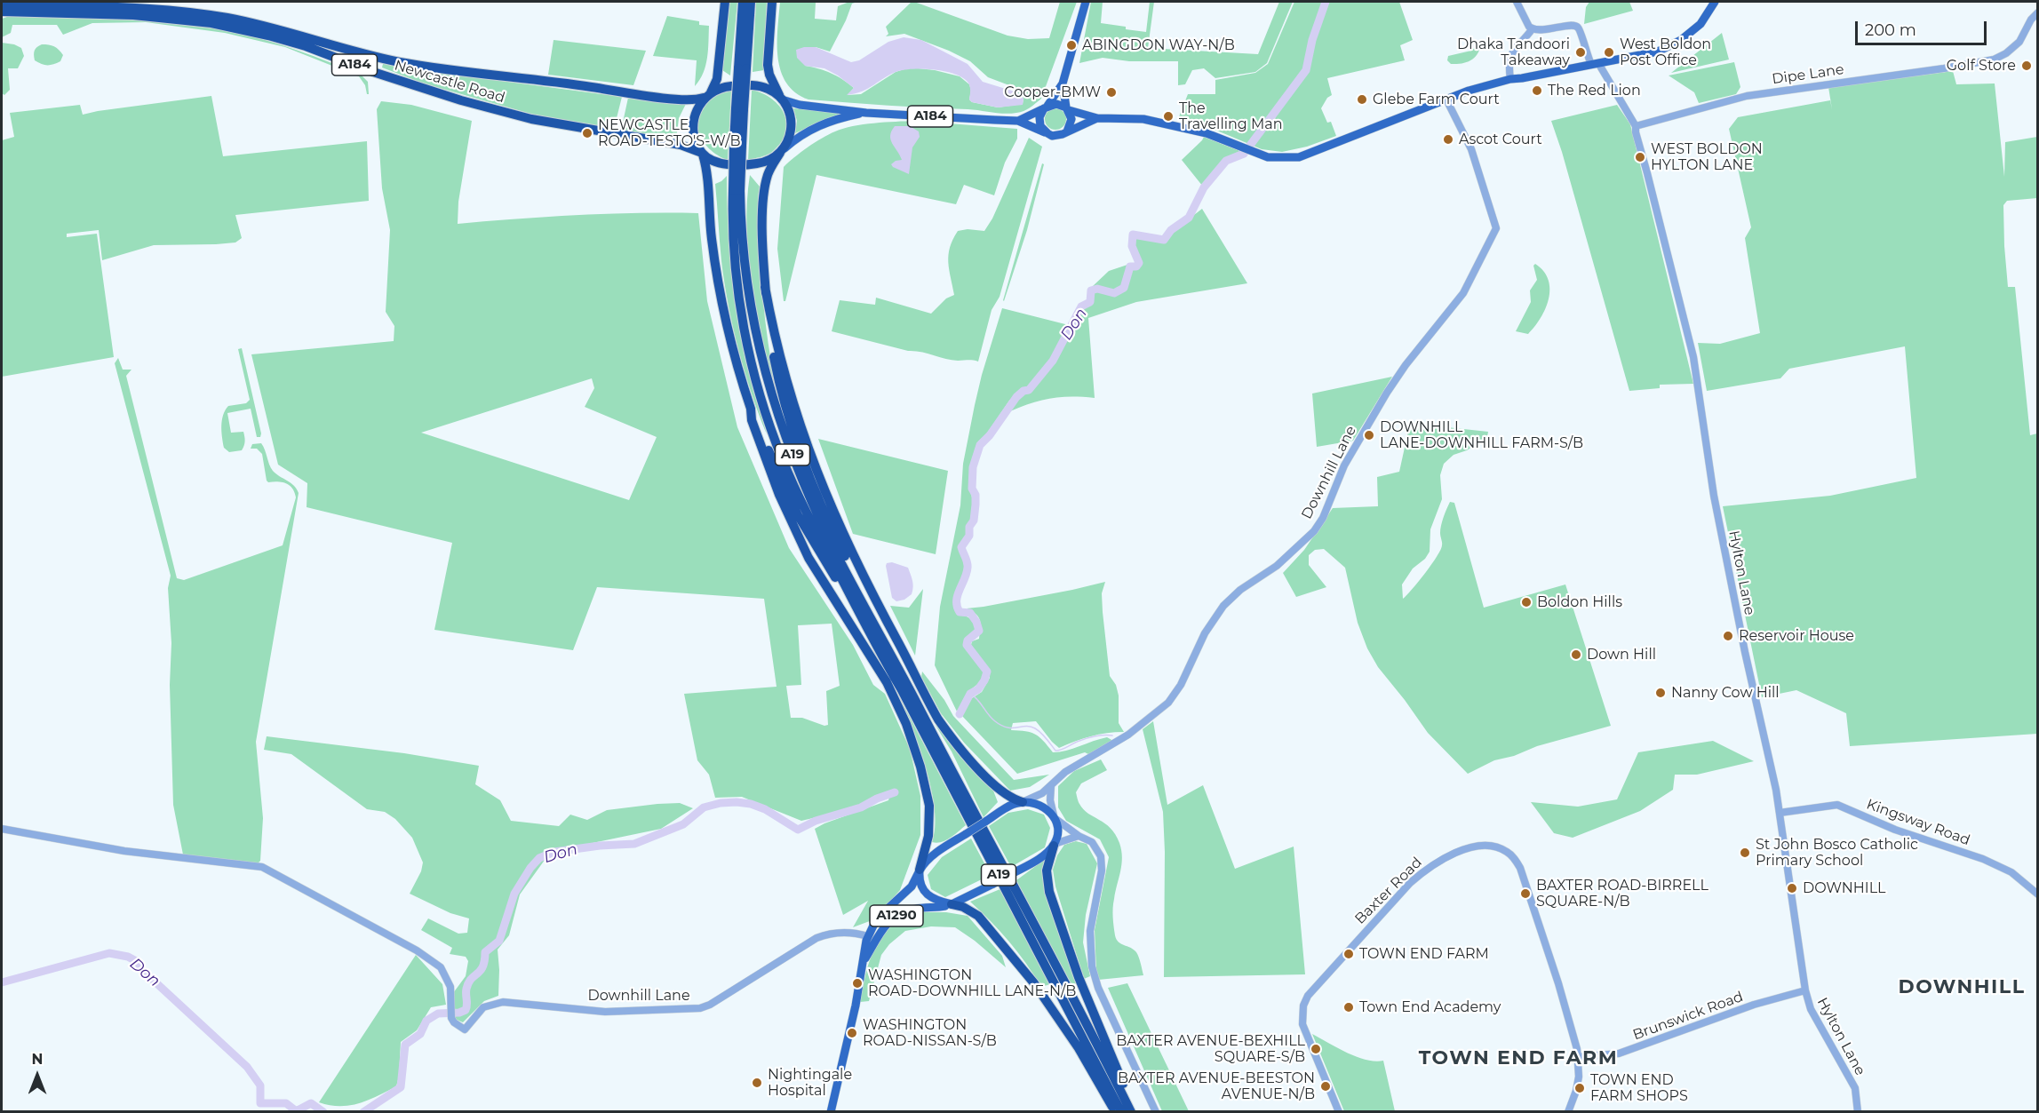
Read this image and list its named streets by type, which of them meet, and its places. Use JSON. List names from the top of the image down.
{
  "streets": {
    "highway": ["A184", "Newcastle Road", "A19"],
    "main road": ["A1290"],
    "street": [
      "Dipe Lane",
      "Downhill Lane",
      "Hylton Lane",
      "Kingsway Road",
      "Baxter Road",
      "Brunswick Road"
    ]
  },
  "crossings": [
    ["A184", "Newcastle Road"],
    ["A184", "A19"],
    ["Dipe Lane", "Hylton Lane"],
    ["Newcastle Road", "A19"],
    ["Downhill Lane", "A1290"],
    ["Hylton Lane", "Kingsway Road"],
    ["Hylton Lane", "Brunswick Road"],
    ["Baxter Road", "Brunswick Road"]
  ],
  "districts": ["DOWNHILL", "TOWN END FARM"],
  "water": ["Don"],
  "places": [
    "ABINGDON WAY-N/B",
    "Dhaka Tandoori Takeaway",
    "West Boldon Post Office",
    "Golf Store",
    "The Red Lion",
    "Cooper-BMW",
    "Glebe Farm Court",
    "The Travelling Man",
    "NEWCASTLE ROAD-TESTO'S-W/B",
    "Ascot Court",
    "WEST BOLDON HYLTON LANE",
    "DOWNHILL LANE-DOWNHILL FARM-S/B",
    "Boldon Hills",
    "Reservoir House",
    "Down Hill",
    "Nanny Cow Hill",
    "St John Bosco Catholic Primary School",
    "DOWNHILL",
    "BAXTER ROAD-BIRRELL SQUARE-N/B",
    "TOWN END FARM",
    "WASHINGTON ROAD-DOWNHILL LANE-N/B",
    "Town End Academy",
    "WASHINGTON ROAD-NISSAN-S/B",
    "BAXTER AVENUE-BEXHILL SQUARE-S/B",
    "Nightingale Hospital",
    "BAXTER AVENUE-BEESTON AVENUE-N/B",
    "TOWN END FARM SHOPS"
  ],
  "scale_bar": "200 m",
  "north": "top"
}
